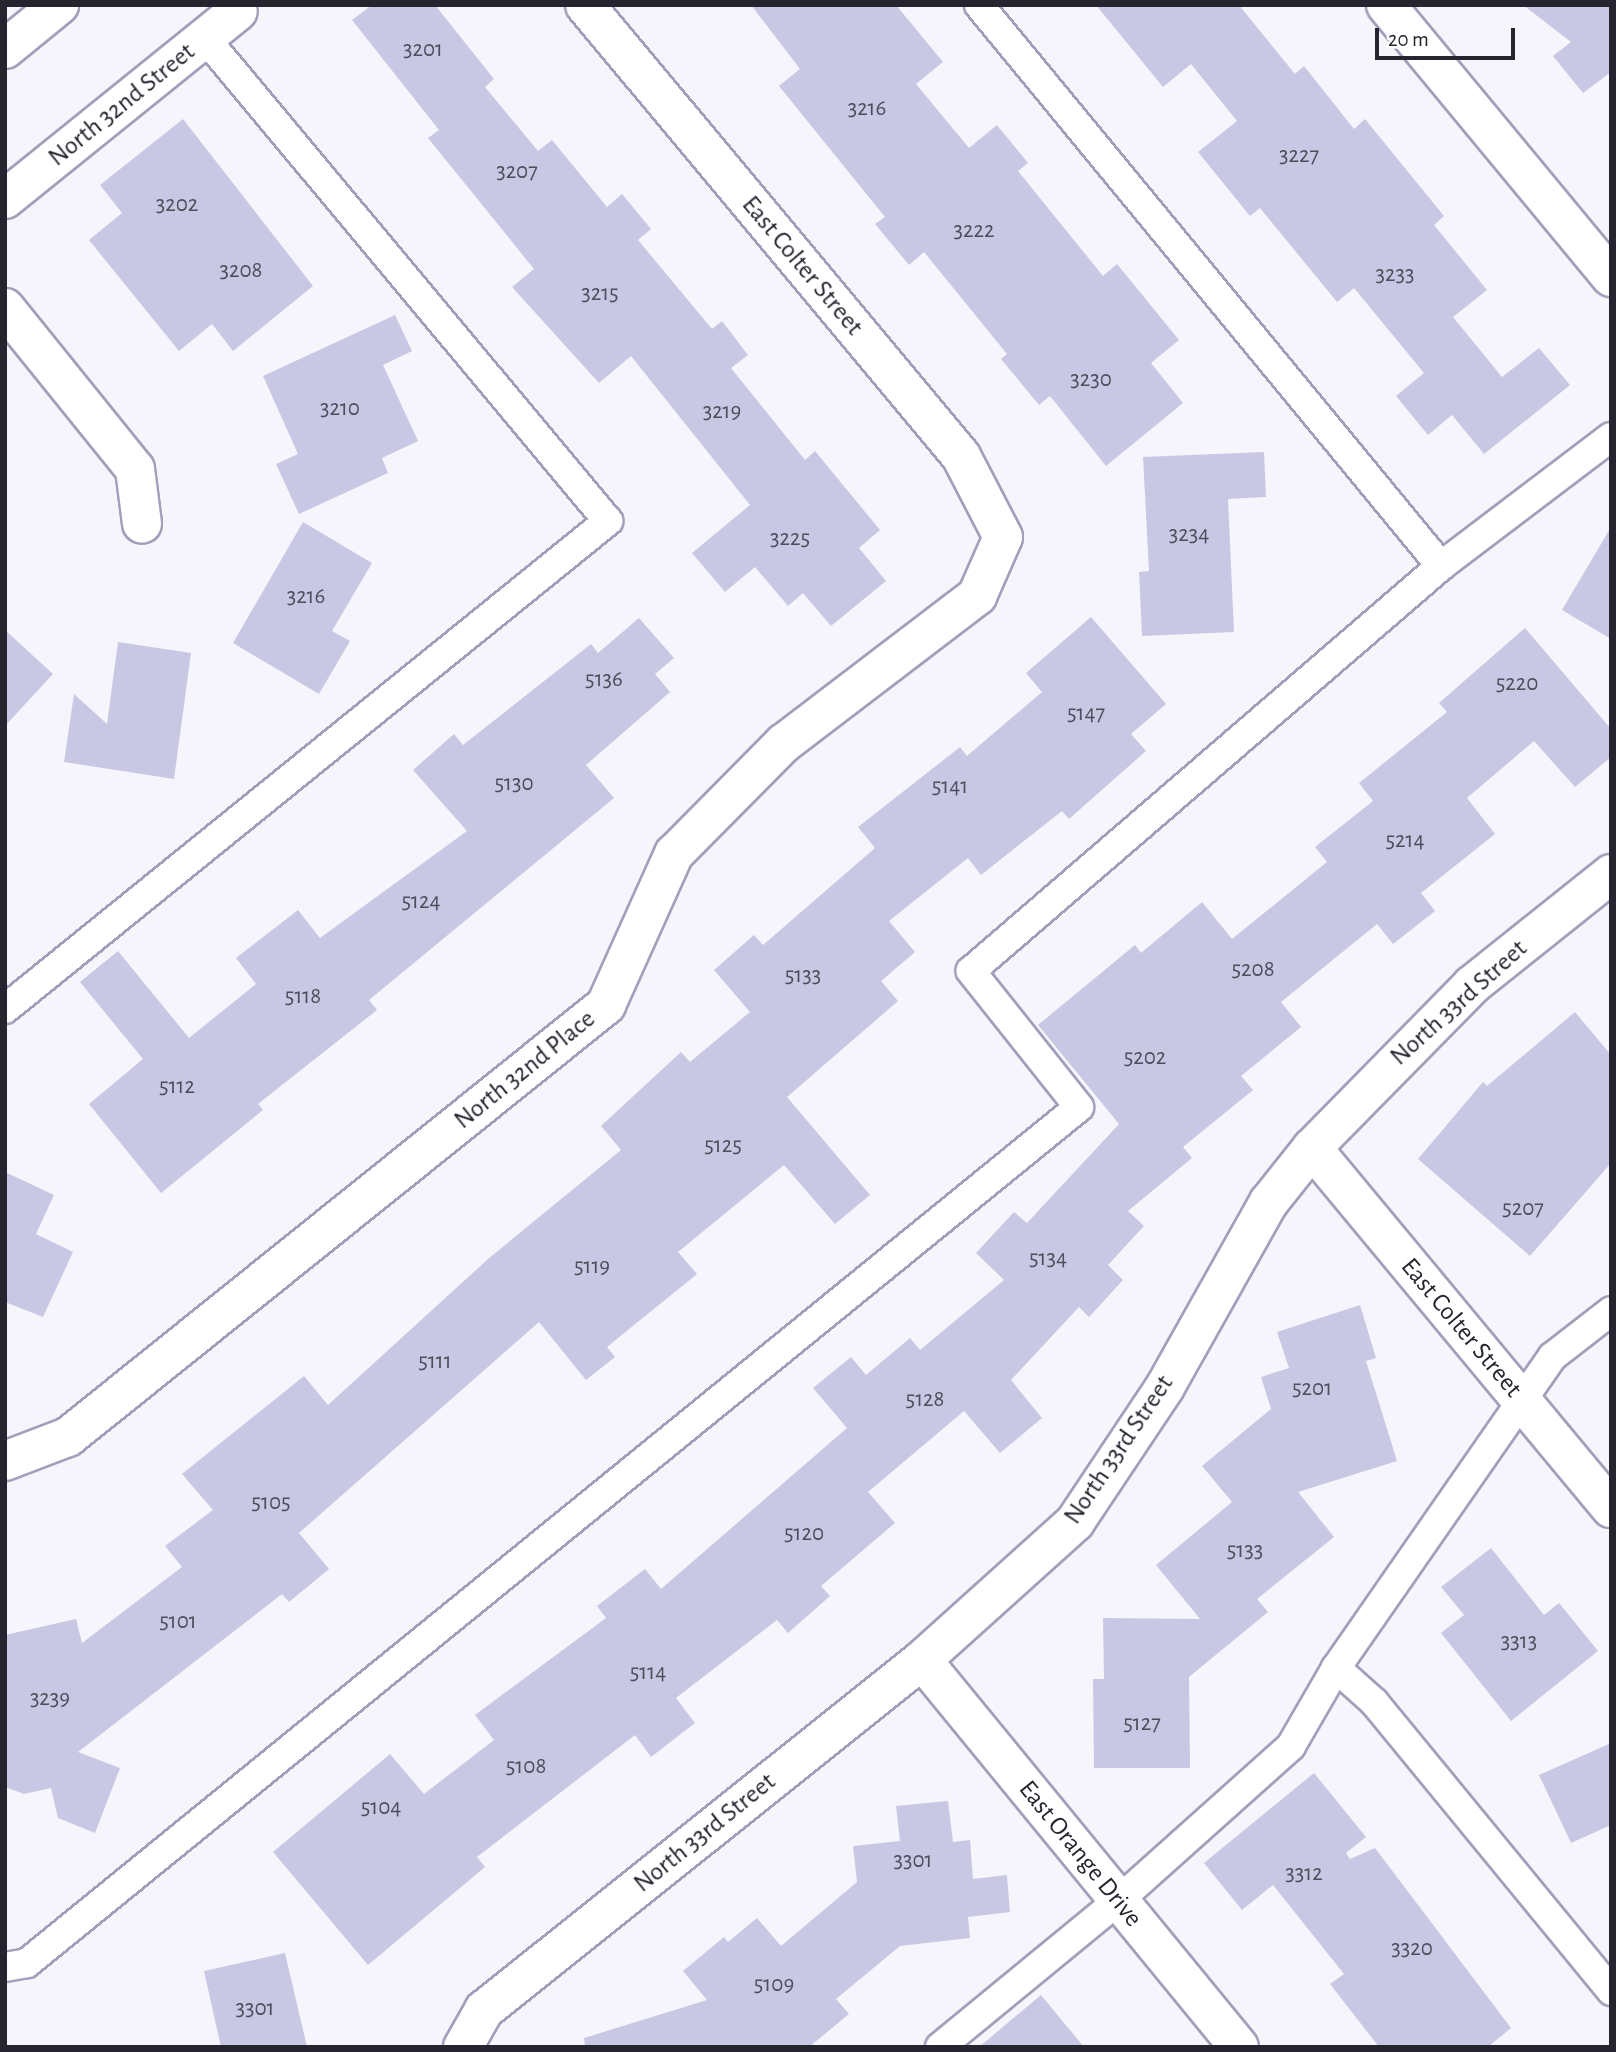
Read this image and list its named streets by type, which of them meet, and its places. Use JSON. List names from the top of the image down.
{
  "streets": {
    "street": [
      "North 32nd Street",
      "East Colter Street",
      "North 33rd Street",
      "North 32nd Place",
      "East Orange Drive"
    ]
  },
  "crossings": [
    ["East Colter Street", "North 33rd Street"],
    ["East Colter Street", "North 32nd Place"],
    ["North 33rd Street", "East Orange Drive"]
  ],
  "house_numbers": [
    "3201",
    "3216",
    "3227",
    "3207",
    "3202",
    "3222",
    "3208",
    "3233",
    "3215",
    "3230",
    "3210",
    "3219",
    "3234",
    "3225",
    "3216",
    "5136",
    "5220",
    "5147",
    "5130",
    "5141",
    "5214",
    "5124",
    "5208",
    "5133",
    "5118",
    "5202",
    "5112",
    "5125",
    "5207",
    "5134",
    "5119",
    "5111",
    "5201",
    "5128",
    "5105",
    "5120",
    "5133",
    "5101",
    "3313",
    "5114",
    "3239",
    "5127",
    "5108",
    "5104",
    "3301",
    "3312",
    "3320",
    "5109",
    "3301"
  ],
  "scale_bar": "20 m"
}
